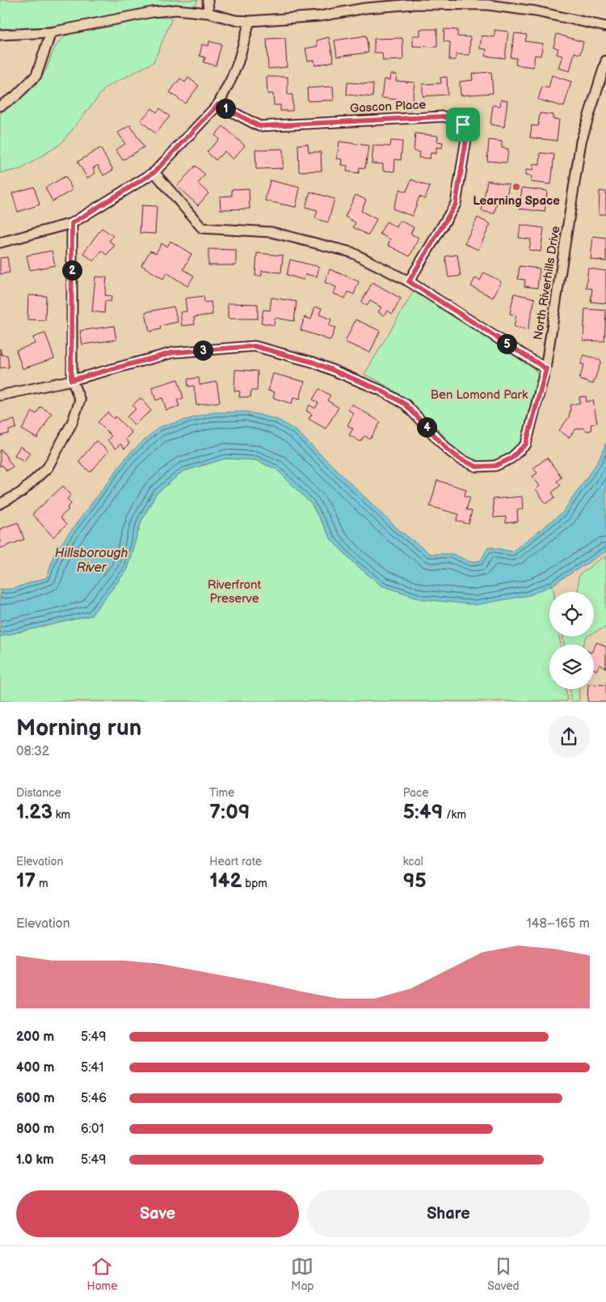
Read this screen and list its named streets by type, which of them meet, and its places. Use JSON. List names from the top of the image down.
{
  "streets": {
    "street": ["Gascon Place", "North Riverhills Drive"]
  },
  "water": ["Hillsborough River"],
  "parks": ["Ben Lomond Park", "Riverfront Preserve"],
  "places": ["Learning Space"],
  "page": {
    "pins": [
      "1",
      "2",
      "5",
      "3",
      "4"
    ],
    "heading": ["Morning run", "08:32"],
    "stats": [
      ["Distance", "1.23 km"],
      ["Time", "7:09"],
      ["Pace", "5:49 /km"],
      ["Elevation", "17 m"],
      ["Heart rate", "142 bpm"],
      ["kcal", "95"]
    ],
    "chart": ["Elevation", "148–165 m"],
    "list": [
      {
        "name": "200 m",
        "note": "5:49"
      },
      {
        "name": "400 m",
        "note": "5:41"
      },
      {
        "name": "600 m",
        "note": "5:46"
      },
      {
        "name": "800 m",
        "note": "6:01"
      },
      {
        "name": "1.0 km",
        "note": "5:49"
      }
    ],
    "buttons": ["Save", "Share"],
    "tabs": ["Home", "Map", "Saved"]
  }
}
